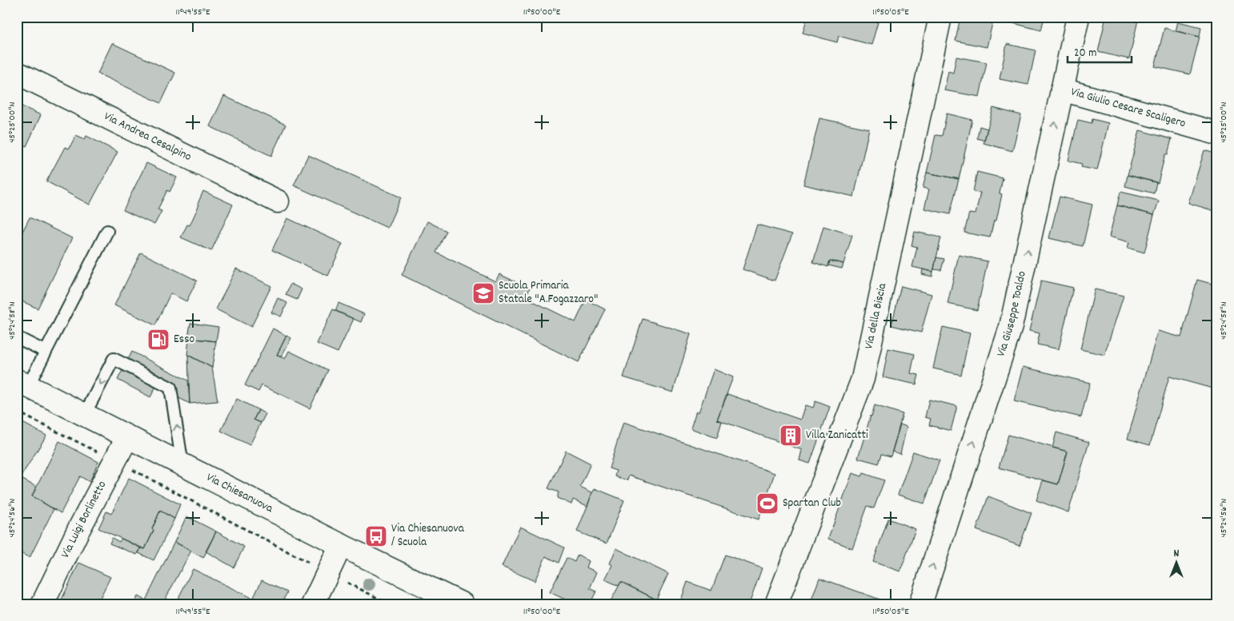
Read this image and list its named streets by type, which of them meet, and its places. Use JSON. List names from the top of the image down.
{
  "streets": {
    "street": [
      "Via Giulio Cesare Scaligero",
      "Via Andrea Cesalpino",
      "Via Giuseppe Toaldo",
      "Via della Biscia",
      "Via Chiesanuova",
      "Via Luigi Borlinetto"
    ]
  },
  "crossings": [
    ["Via Giulio Cesare Scaligero", "Via Giuseppe Toaldo"],
    ["Via Chiesanuova", "Via Luigi Borlinetto"]
  ],
  "one_way": ["Via Giuseppe Toaldo"],
  "places": {
    "school or university": ["Scuola Primaria Statale \"A.Fogazzaro\""],
    "fuel station": ["Esso"],
    "building": ["Villa Zanicatti"],
    "sports": ["Spartan Club"],
    "bus stop": ["Via Chiesanuova / Scuola"]
  },
  "scale_bar": "20 m",
  "north": "top",
  "coordinates": [
    "11°49'55\"E",
    "11°50'00\"E",
    "11°50'05\"E",
    "45°25'00\"N",
    "45°24'58\"N",
    "45°24'56\"N"
  ]
}
